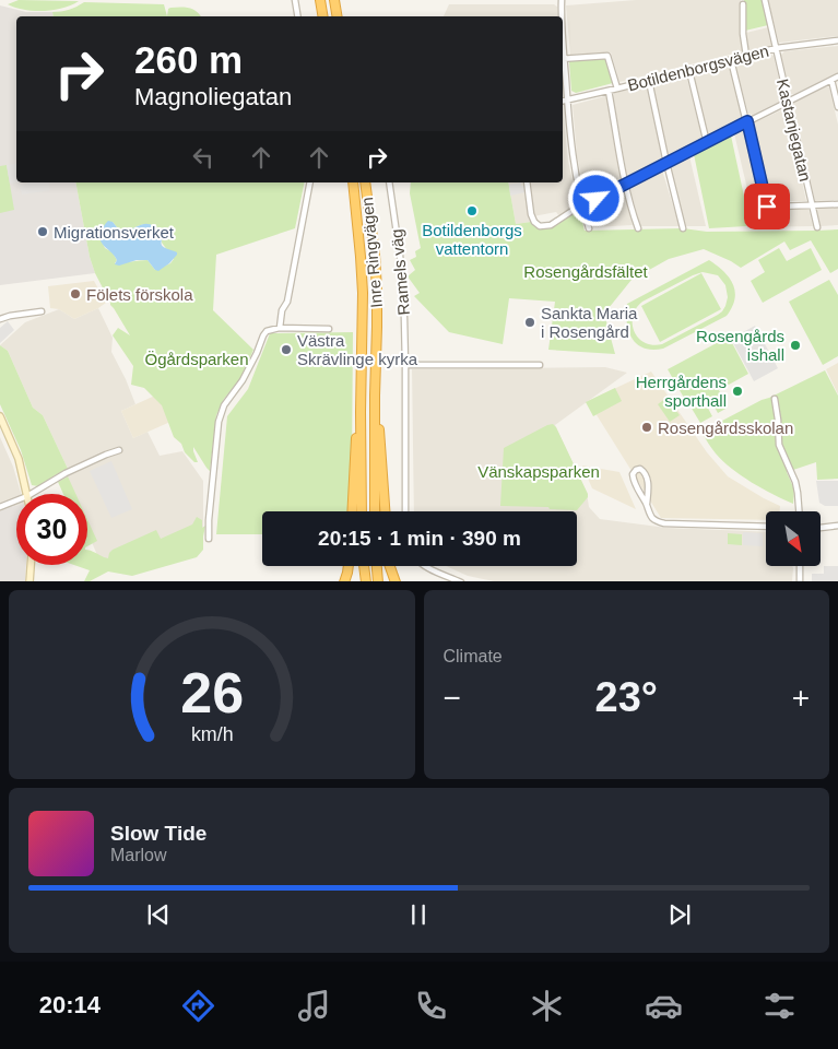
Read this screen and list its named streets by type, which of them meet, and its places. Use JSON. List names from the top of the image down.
{
  "streets": {
    "highway": ["Inre Ringvägen"],
    "street": ["Botildenborgsvägen", "Kastanjegatan", "Ramels väg"]
  },
  "crossings": [
    ["Botildenborgsvägen", "Kastanjegatan"]
  ],
  "parks": ["Rosengårdsfältet", "Ögårdsparken", "Vänskapsparken"],
  "places": [
    "Botildenborgs vattentorn",
    "Migrationsverket",
    "Fölets förskola",
    "Sankta Maria i Rosengård",
    "Rosengårds ishall",
    "Västra Skrävlinge kyrka",
    "Herrgårdens sporthall",
    "Rosengårdsskolan"
  ],
  "north": "bottom right",
  "page": {
    "turn": ["260 m", "Magnoliegatan"],
    "limit": "30",
    "trip": "20:15 · 1 min · 390 m",
    "tile": "Climate",
    "heat": ["−", "23°", "+"],
    "song": ["Slow Tide", "Marlow"],
    "tabs": "20:14",
    "gauge": ["26", "km/h"]
  }
}
